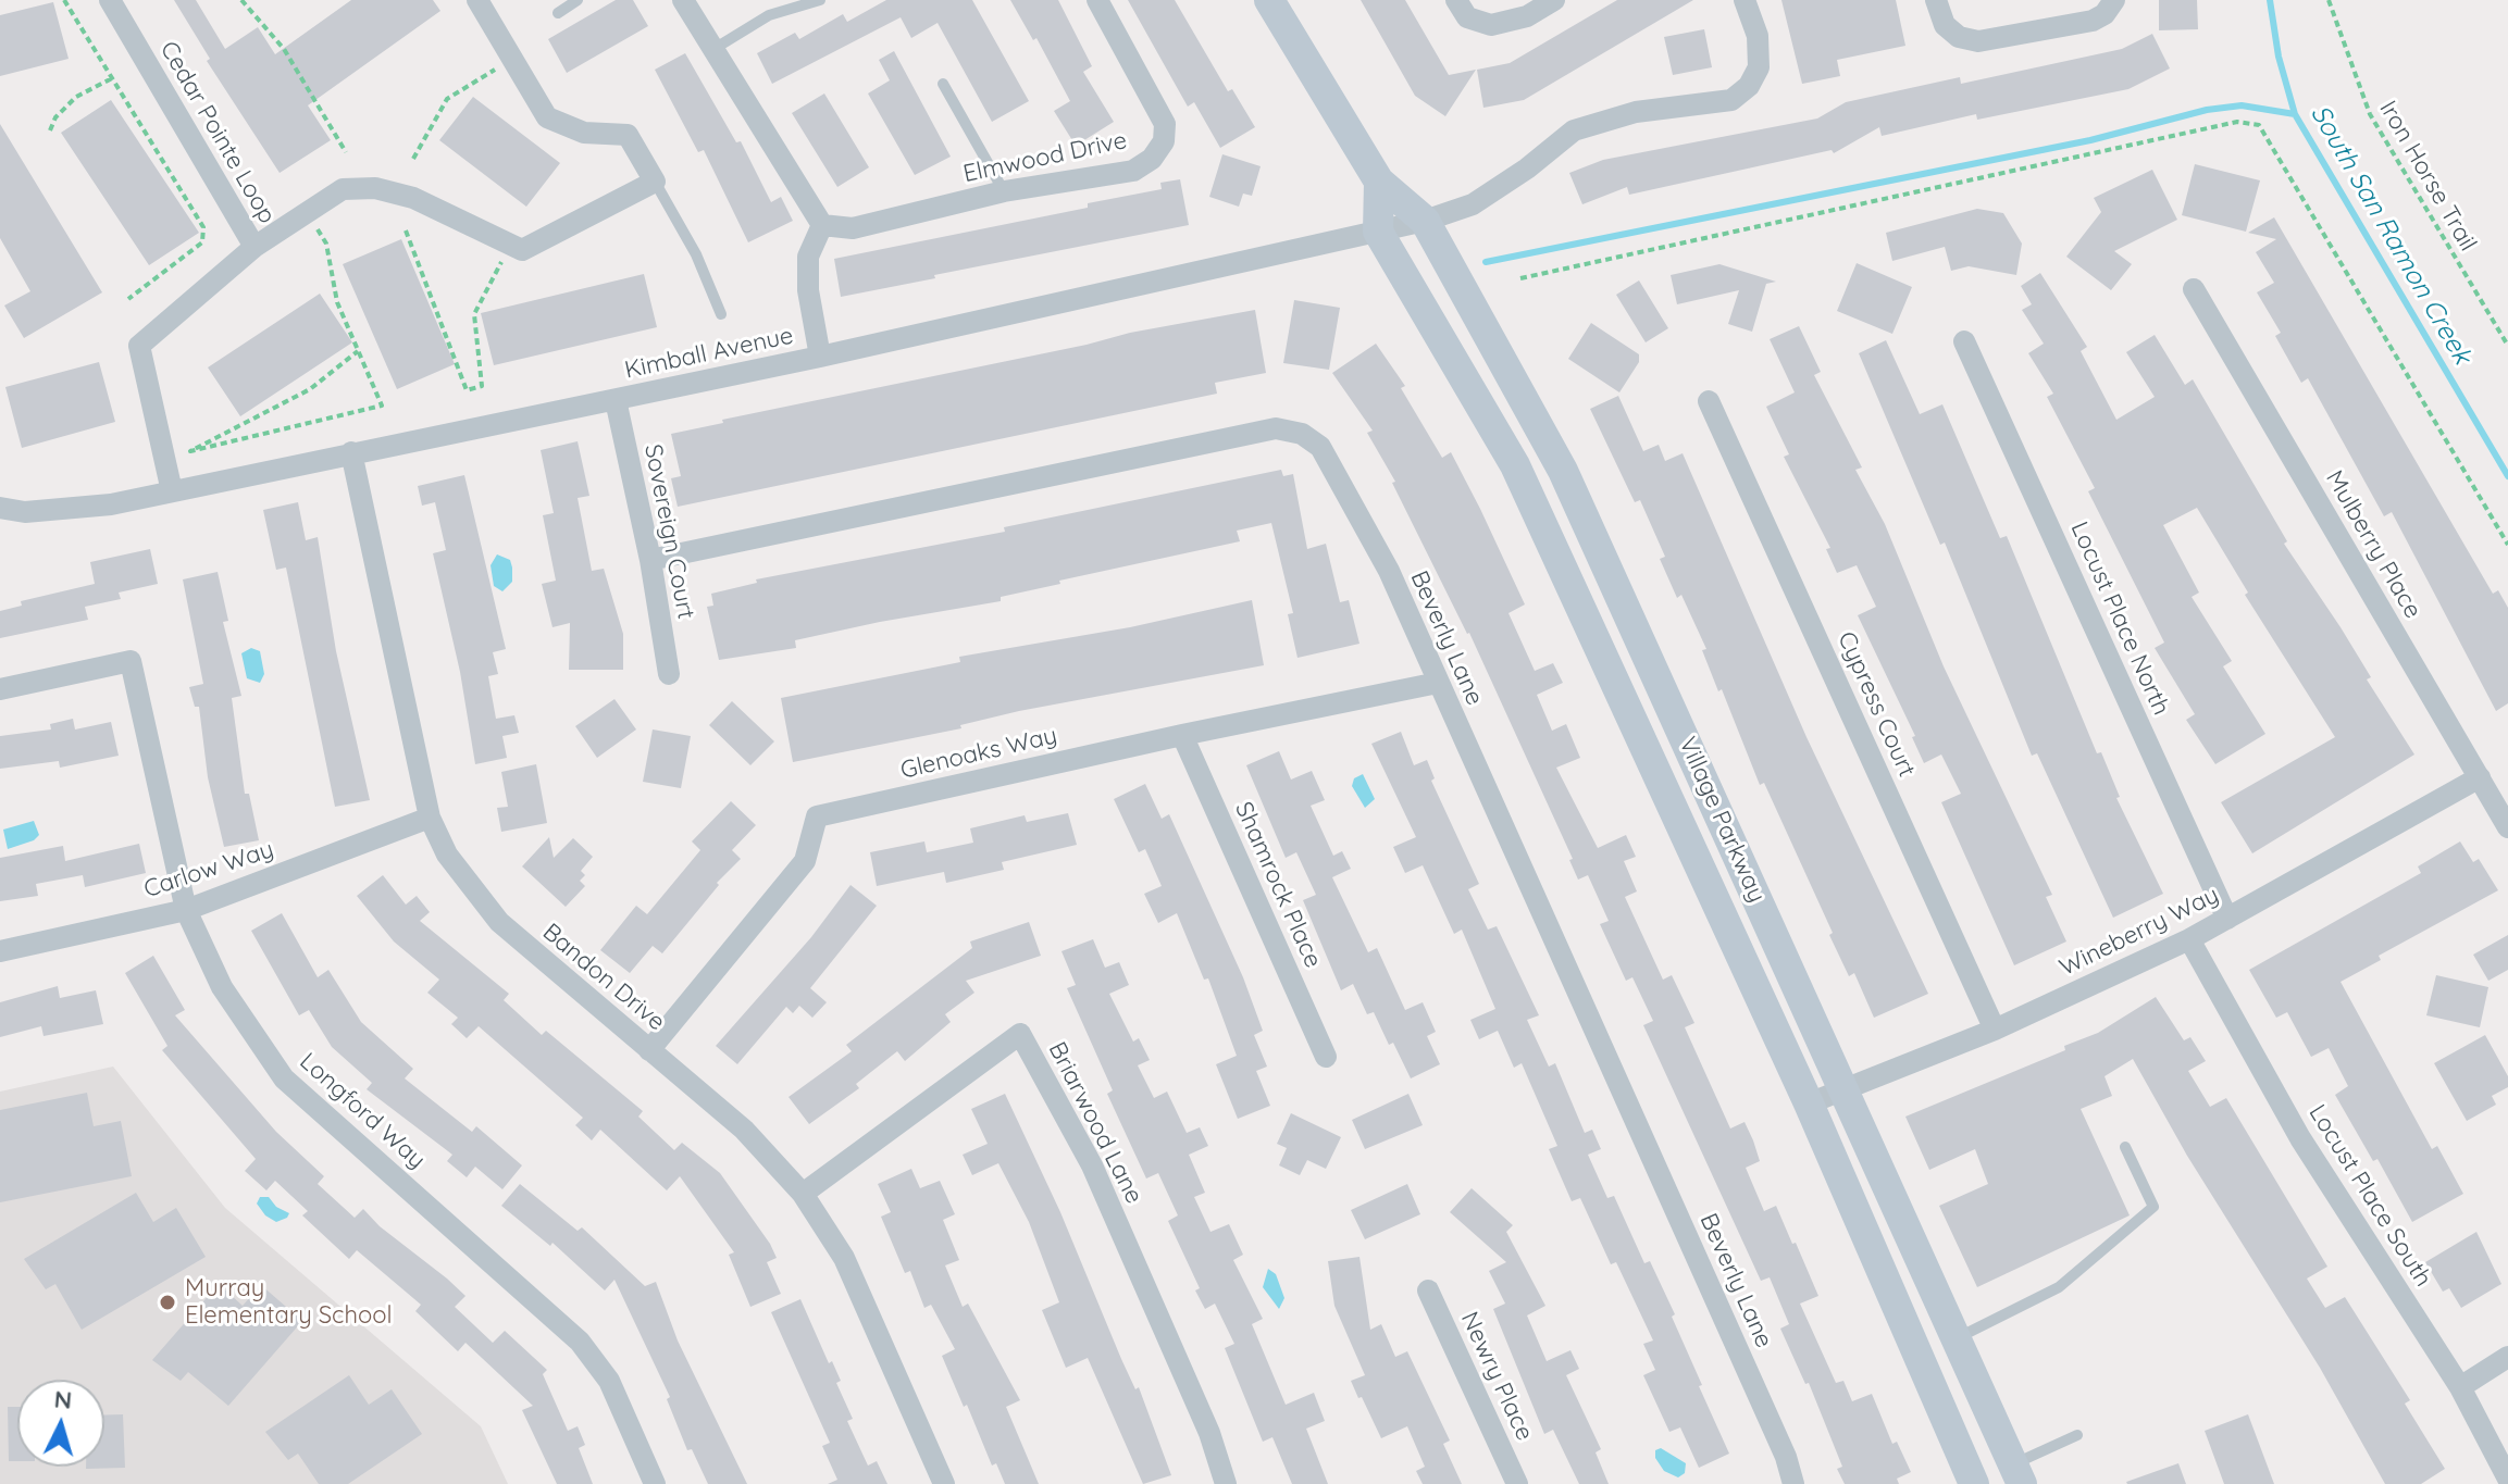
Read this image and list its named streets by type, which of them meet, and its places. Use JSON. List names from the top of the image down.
{
  "streets": {
    "street": [
      "Cedar Pointe Loop",
      "Elmwood Drive",
      "Kimball Avenue",
      "Sovereign Court",
      "Mulberry Place",
      "Locust Place North",
      "Beverly Lane",
      "Cypress Court",
      "Glenoaks Way",
      "Village Parkway",
      "Carlow Way",
      "Shamrock Place",
      "Wineberry Way",
      "Bandon Drive",
      "Longford Way",
      "Briarwood Lane",
      "Locust Place South",
      "Newry Place"
    ],
    "path": ["Iron Horse Trail"]
  },
  "crossings": [
    ["Cedar Pointe Loop", "Kimball Avenue"],
    ["Kimball Avenue", "Sovereign Court"],
    ["Kimball Avenue", "Village Parkway"],
    ["Kimball Avenue", "Bandon Drive"],
    ["Sovereign Court", "Beverly Lane"],
    ["Mulberry Place", "Wineberry Way"],
    ["Locust Place North", "Wineberry Way"],
    ["Beverly Lane", "Glenoaks Way"],
    ["Cypress Court", "Wineberry Way"],
    ["Glenoaks Way", "Shamrock Place"],
    ["Glenoaks Way", "Bandon Drive"],
    ["Village Parkway", "Wineberry Way"],
    ["Carlow Way", "Bandon Drive"],
    ["Carlow Way", "Longford Way"],
    ["Wineberry Way", "Locust Place South"],
    ["Bandon Drive", "Briarwood Lane"]
  ],
  "water": ["South San Ramon Creek"],
  "places": ["Murray Elementary School"],
  "north": "top"
}
